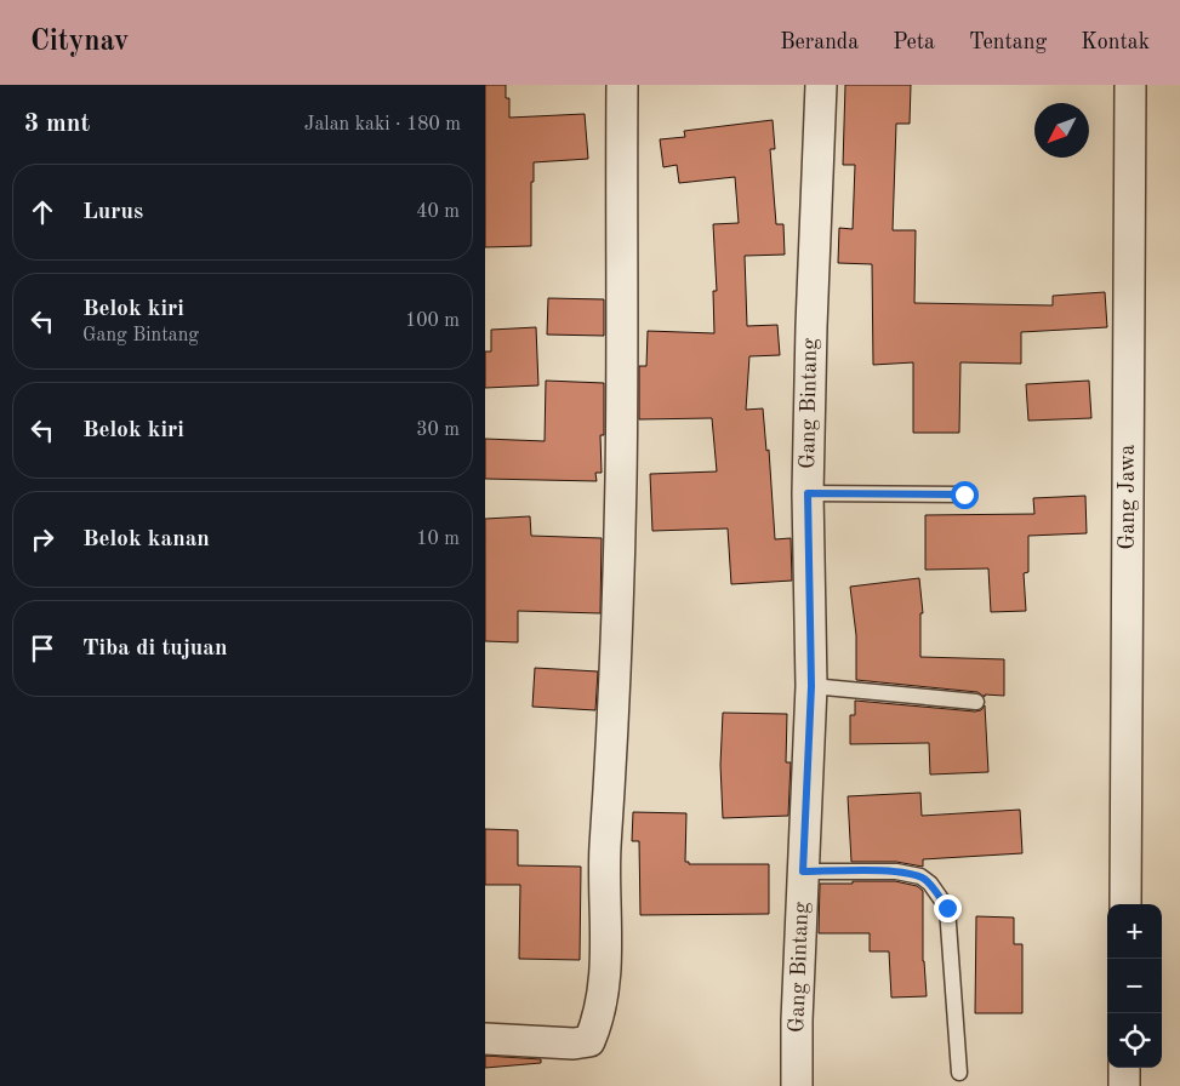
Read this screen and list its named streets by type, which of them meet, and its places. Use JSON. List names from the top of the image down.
{
  "streets": {
    "street": ["Gang Bintang", "Gang Jawa"]
  },
  "north": "bottom left",
  "page": {
    "header": "Citynav",
    "nav": [
      "Beranda",
      "Peta",
      "Tentang",
      "Kontak"
    ],
    "heading": ["3 mnt", "Jalan kaki · 180 m"],
    "list": [
      ["Lurus", "40 m"],
      ["Belok kiri", "Gang Bintang", "100 m"],
      ["Belok kiri", "30 m"],
      ["Belok kanan", "10 m"],
      "Tiba di tujuan"
    ],
    "map_buttons": ["+", "−"]
  }
}
